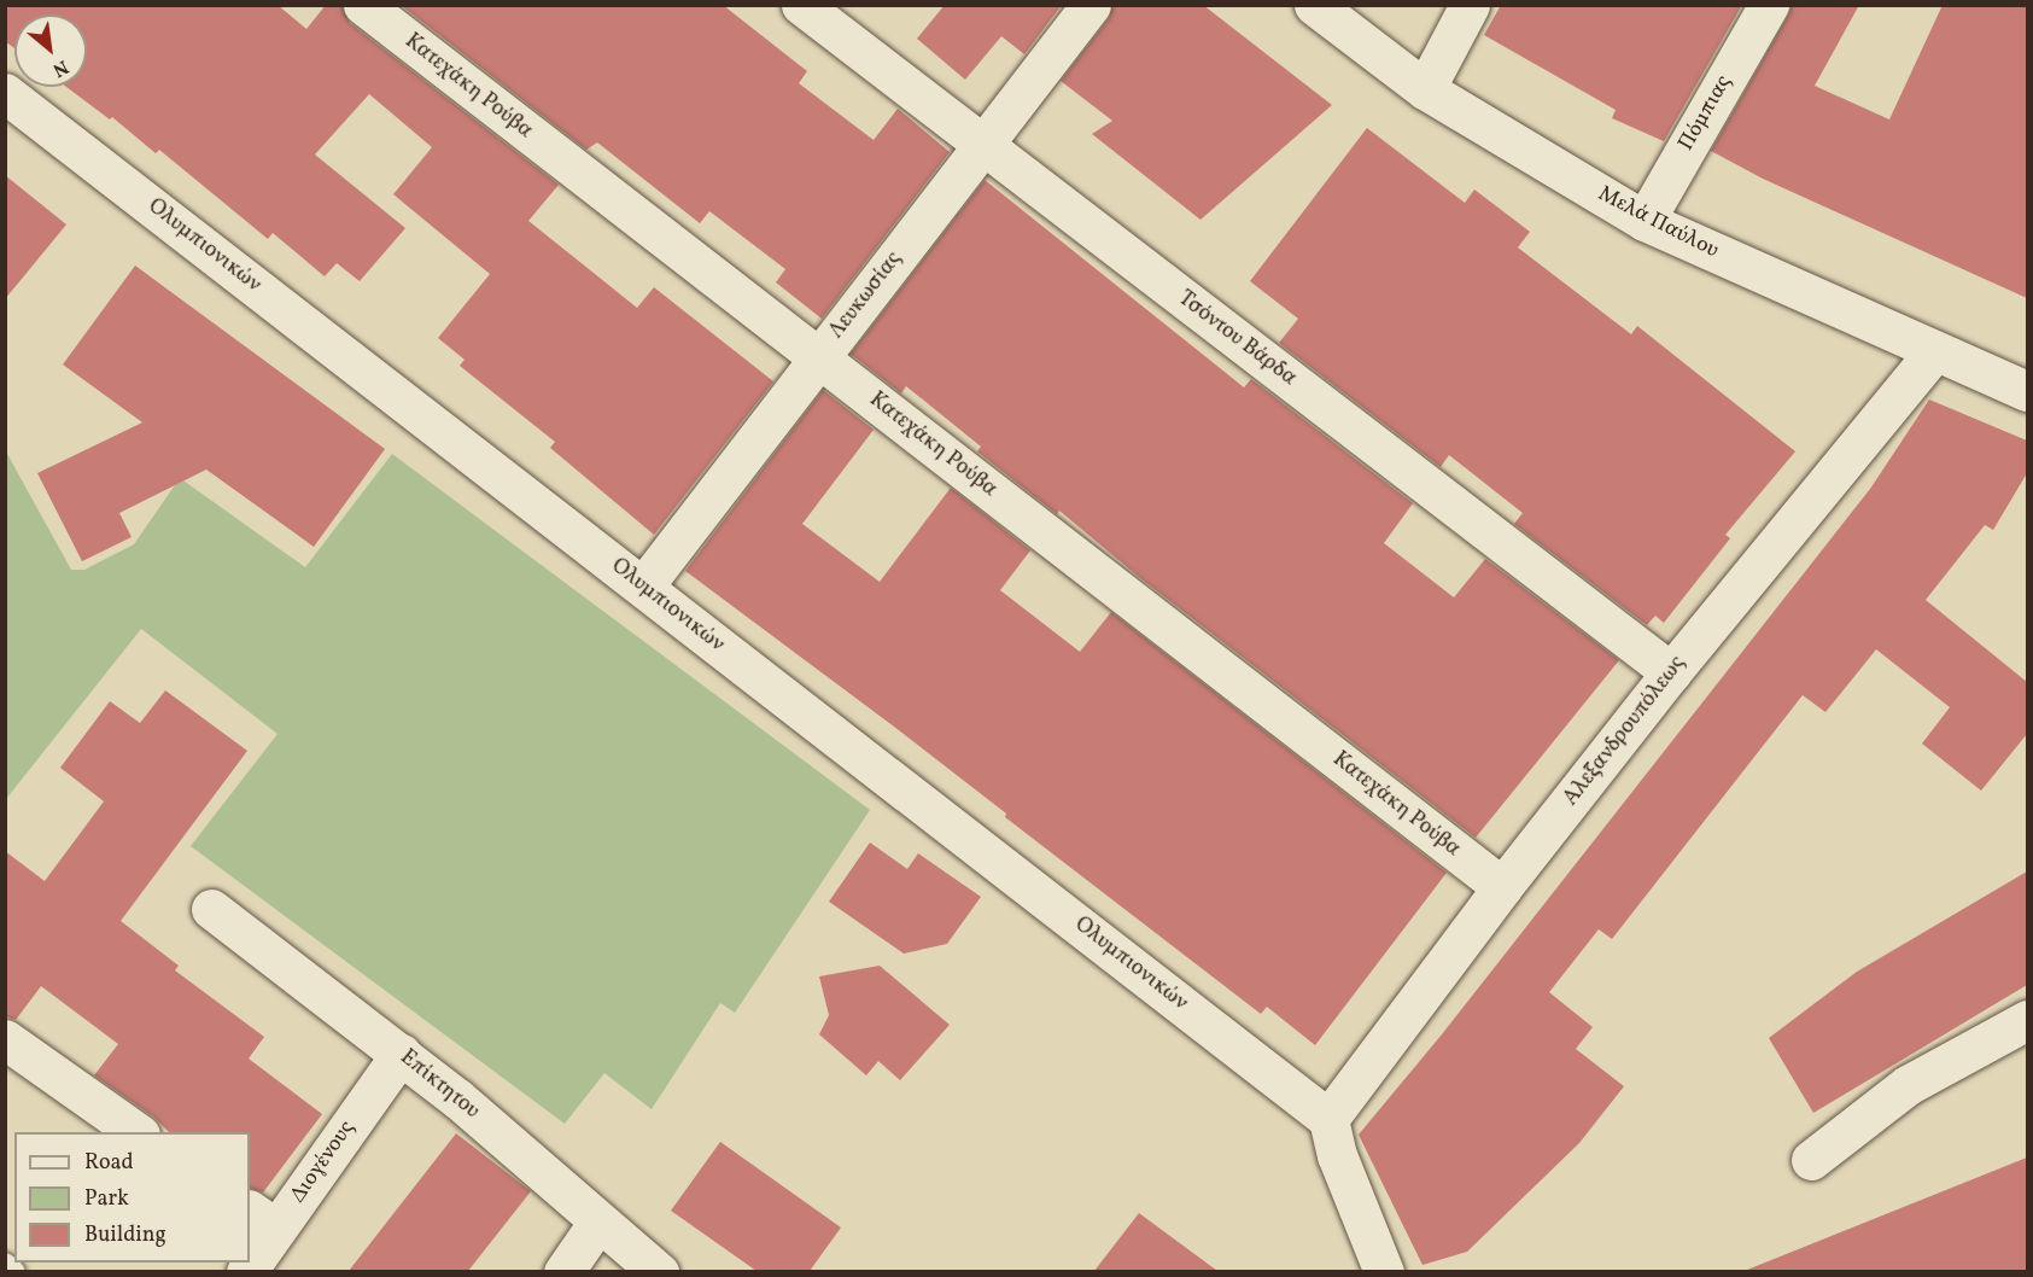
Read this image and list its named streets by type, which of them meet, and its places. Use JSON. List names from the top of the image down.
{
  "streets": {
    "street": [
      "Κατεχάκη Ρούβα",
      "Πόμπιας",
      "Μελά Παύλου",
      "Ολυμπιονικών",
      "Λευκωσίας",
      "Τσόντου Βάρδα",
      "Αλεξανδρουπόλεως",
      "Επίκτητου",
      "Διογένους"
    ]
  },
  "crossings": [
    ["Κατεχάκη Ρούβα", "Λευκωσίας"],
    ["Κατεχάκη Ρούβα", "Αλεξανδρουπόλεως"],
    ["Πόμπιας", "Μελά Παύλου"],
    ["Μελά Παύλου", "Αλεξανδρουπόλεως"],
    ["Ολυμπιονικών", "Λευκωσίας"],
    ["Ολυμπιονικών", "Αλεξανδρουπόλεως"],
    ["Λευκωσίας", "Τσόντου Βάρδα"],
    ["Τσόντου Βάρδα", "Αλεξανδρουπόλεως"],
    ["Επίκτητου", "Διογένους"]
  ],
  "legend": ["Road", "Park", "Building"],
  "north": "bottom right"
}
